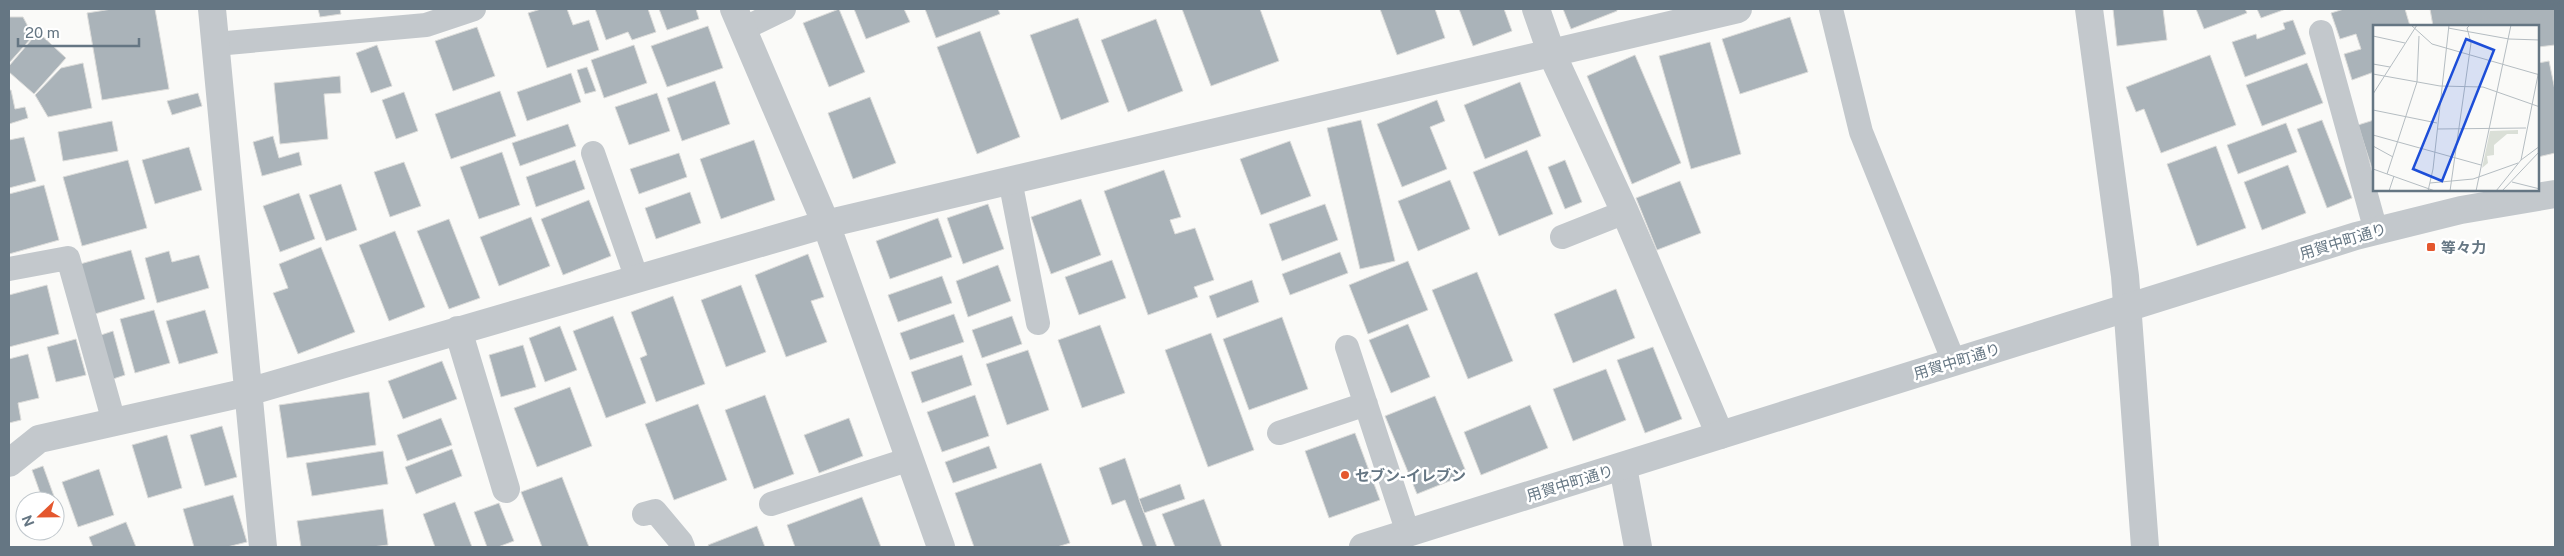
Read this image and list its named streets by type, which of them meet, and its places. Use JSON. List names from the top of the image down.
{
  "streets": {
    "street": ["用賀中町通り"]
  },
  "places": {
    "transit": ["等々力"],
    "other": ["セブン-イレブン"]
  },
  "scale_bar": "20 m",
  "north": "left"
}
